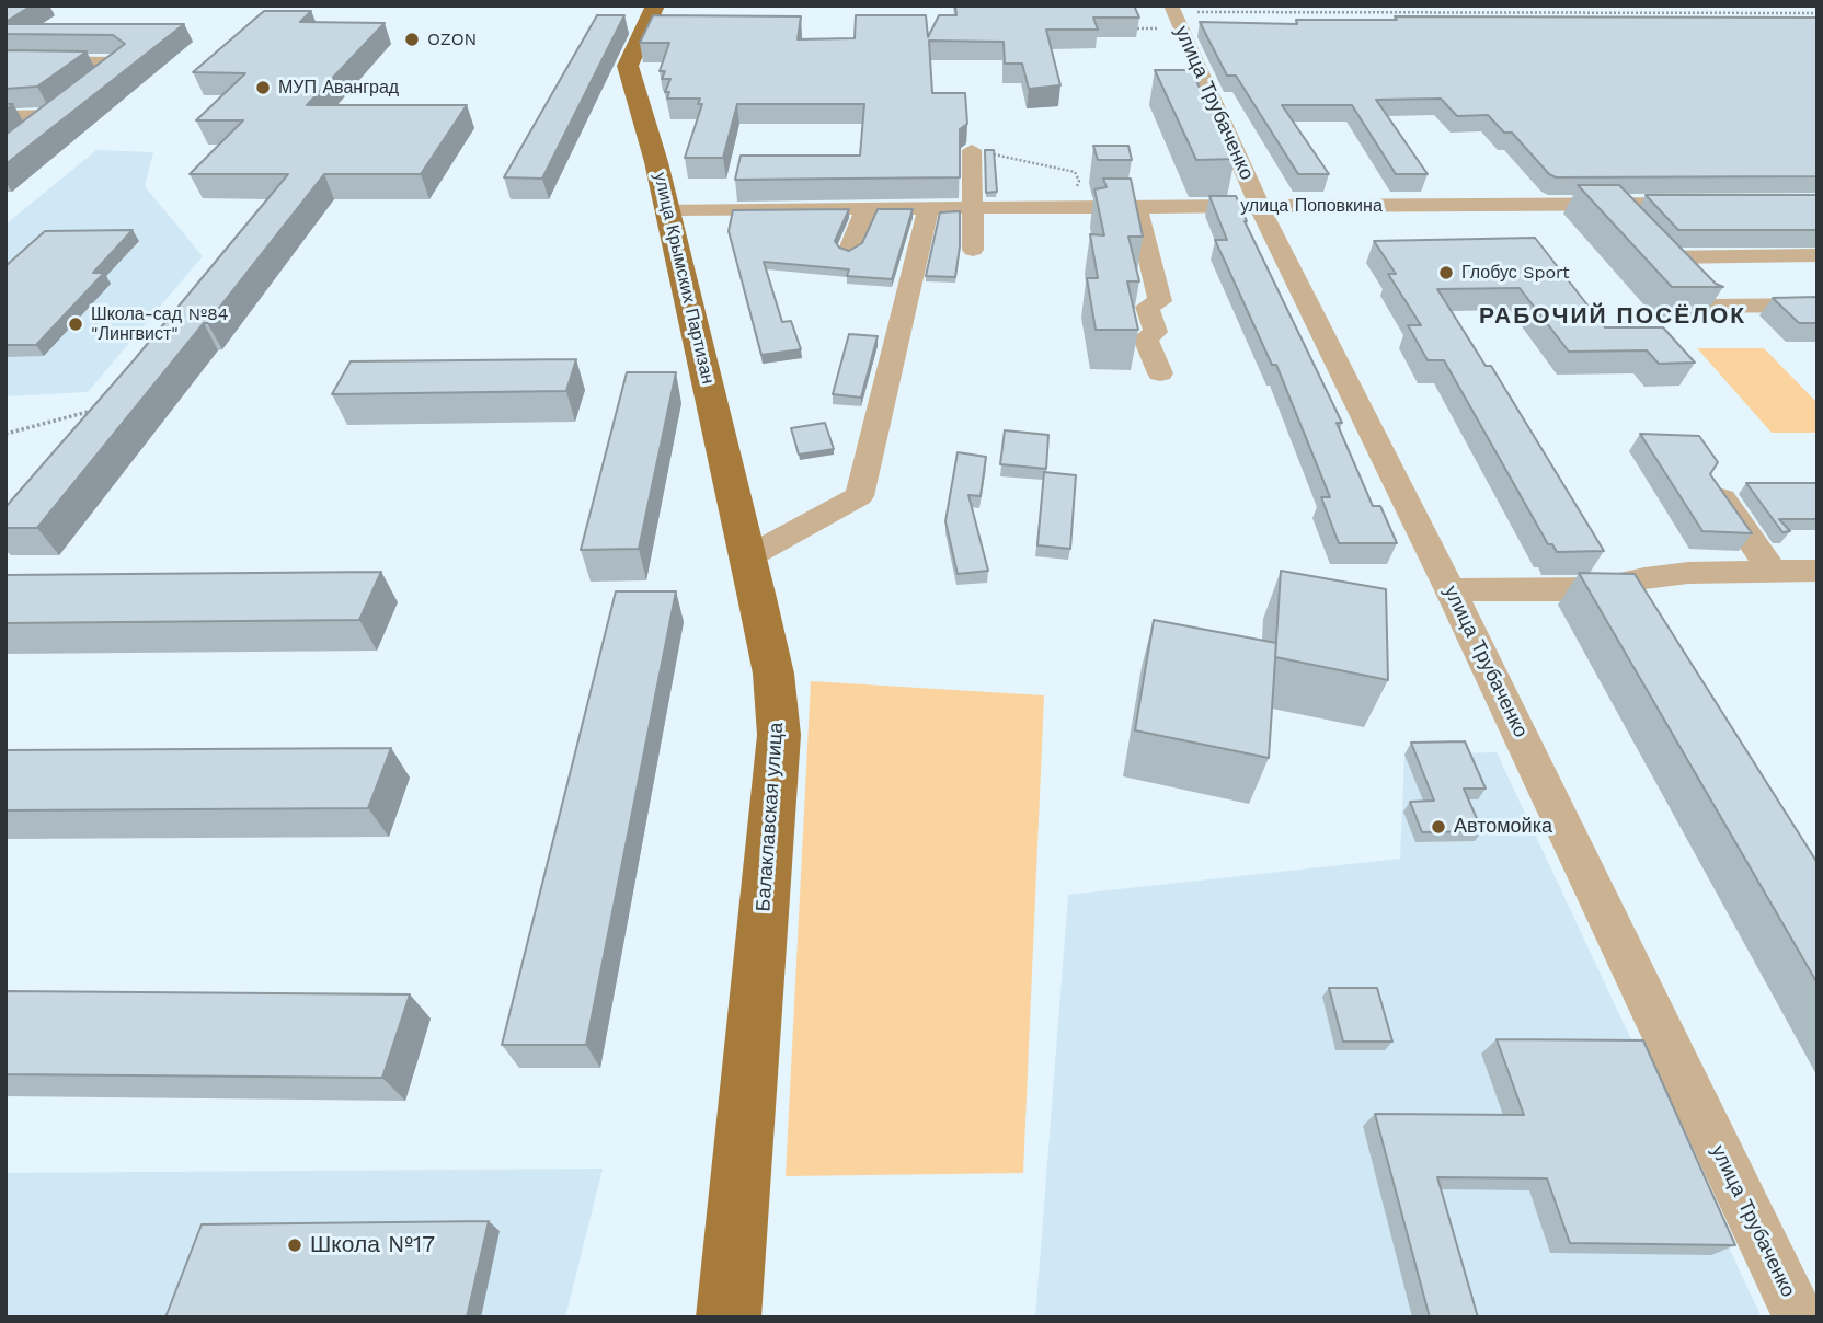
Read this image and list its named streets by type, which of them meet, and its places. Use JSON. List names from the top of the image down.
{
  "streets": {
    "main road": ["улица Крымских Партизан", "Балаклавская улица"],
    "street": ["улица Трубаченко", "улица Поповкина"]
  },
  "crossings": [
    ["улица Трубаченко", "улица Поповкина"],
    ["улица Поповкина", "улица Крымских Партизан"],
    ["улица Крымских Партизан", "Балаклавская улица"]
  ],
  "districts": ["РАБОЧИЙ ПОСЁЛОК"],
  "places": [
    "OZON",
    "МУП Аванград",
    "Глобус Sport",
    "Школа-сад №84 \"Лингвист\"",
    "Автомойка",
    "Школа №17"
  ]
}
